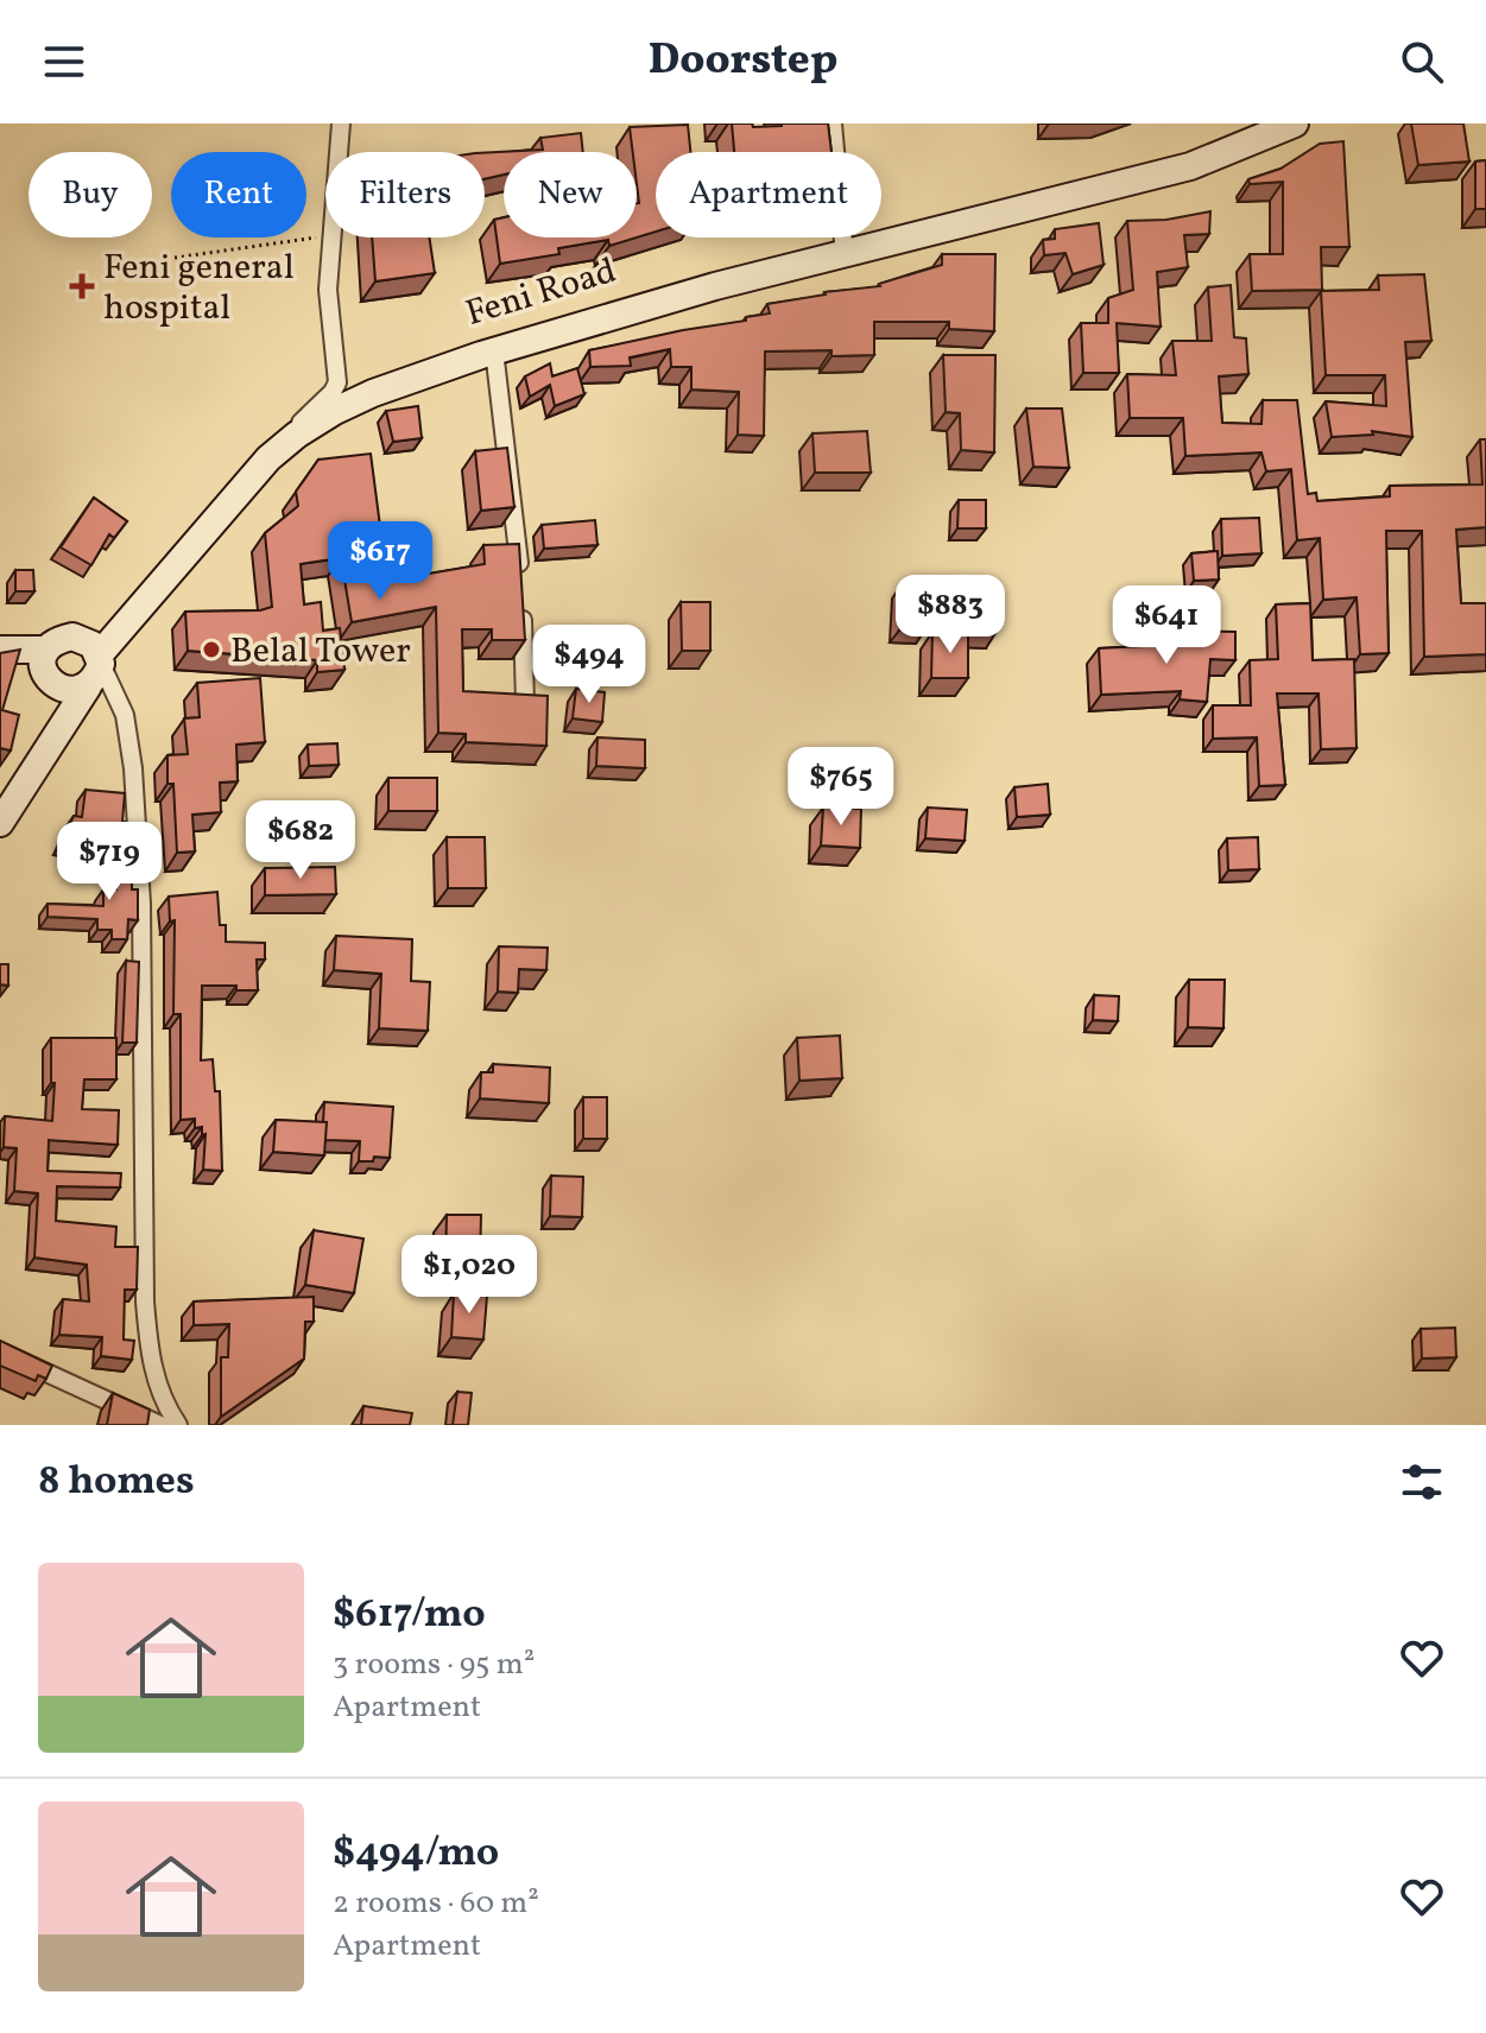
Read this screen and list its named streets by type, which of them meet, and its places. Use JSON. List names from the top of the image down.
{
  "streets": {
    "main road": ["Feni Road"]
  },
  "places": {
    "health": ["Feni general hospital"],
    "other": ["Belal Tower"]
  },
  "page": {
    "header": "Doorstep",
    "chip": [
      "Buy",
      "Rent",
      "Filters",
      "New",
      "Apartment"
    ],
    "price": [
      "$617",
      "$883",
      "$641",
      "$494",
      "$765",
      "$682",
      "$719",
      "$1,020"
    ],
    "heading": "8 homes",
    "list": [
      {
        "name": "$617/mo",
        "note": "3 rooms · 95 m² · Apartment"
      },
      {
        "name": "$494/mo",
        "note": "2 rooms · 60 m² · Apartment"
      }
    ]
  }
}
